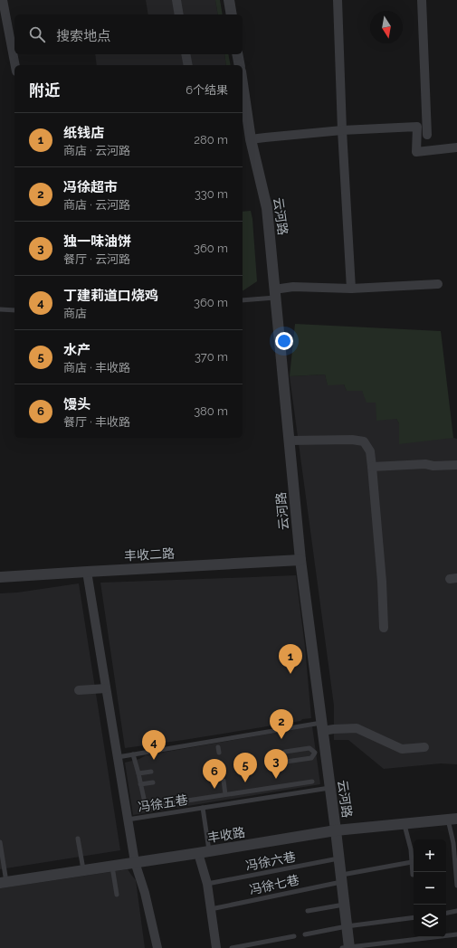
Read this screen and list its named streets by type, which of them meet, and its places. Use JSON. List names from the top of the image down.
{
  "streets": {
    "street": ["云河路", "丰收二路", "丰收路"],
    "lane": ["冯徐五巷", "冯徐六巷", "冯徐七巷"]
  },
  "crossings": [
    ["云河路", "丰收二路"],
    ["云河路", "冯徐五巷"],
    ["云河路", "丰收路"],
    ["云河路", "冯徐六巷"],
    ["云河路", "冯徐七巷"]
  ],
  "north": "bottom",
  "page": {
    "search": "搜索地点",
    "heading": ["附近", "6个结果"],
    "list": [
      {
        "mark": "1",
        "name": "纸钱店",
        "note": "商店 · 云河路",
        "value": "280 m"
      },
      {
        "mark": "2",
        "name": "冯徐超市",
        "note": "商店 · 云河路",
        "value": "330 m"
      },
      {
        "mark": "3",
        "name": "独一味油饼",
        "note": "餐厅 · 云河路",
        "value": "360 m"
      },
      {
        "mark": "4",
        "name": "丁建莉道口烧鸡",
        "note": "商店",
        "value": "360 m"
      },
      {
        "mark": "5",
        "name": "水产",
        "note": "商店 · 丰收路",
        "value": "370 m"
      },
      {
        "mark": "6",
        "name": "馒头",
        "note": "餐厅 · 丰收路",
        "value": "380 m"
      }
    ],
    "pins": [
      "1",
      "2",
      "4",
      "3",
      "5",
      "6"
    ],
    "map_buttons": ["+", "−"]
  }
}
